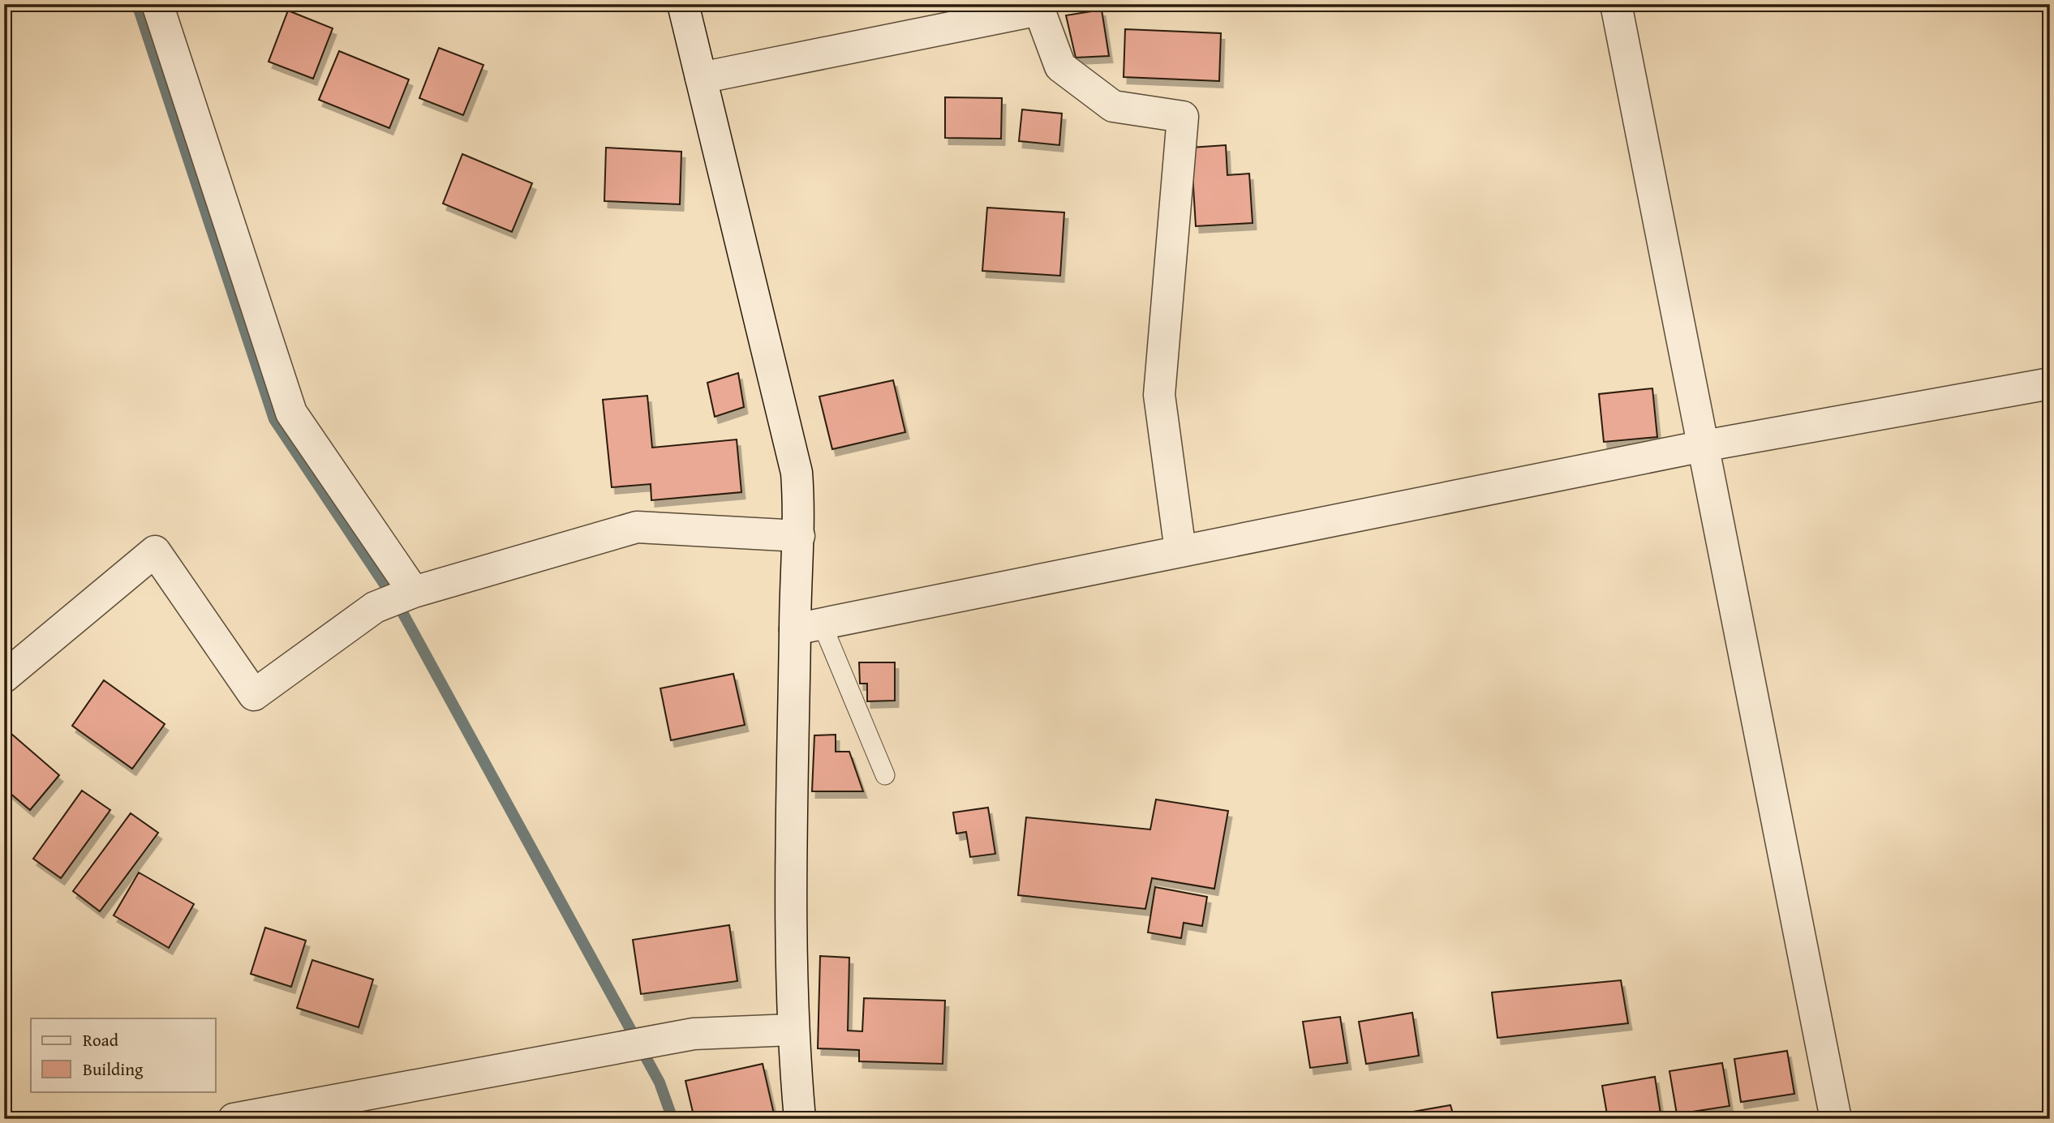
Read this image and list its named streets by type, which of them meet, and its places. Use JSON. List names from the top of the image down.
{
  "legend": ["Road", "Building"]
}
